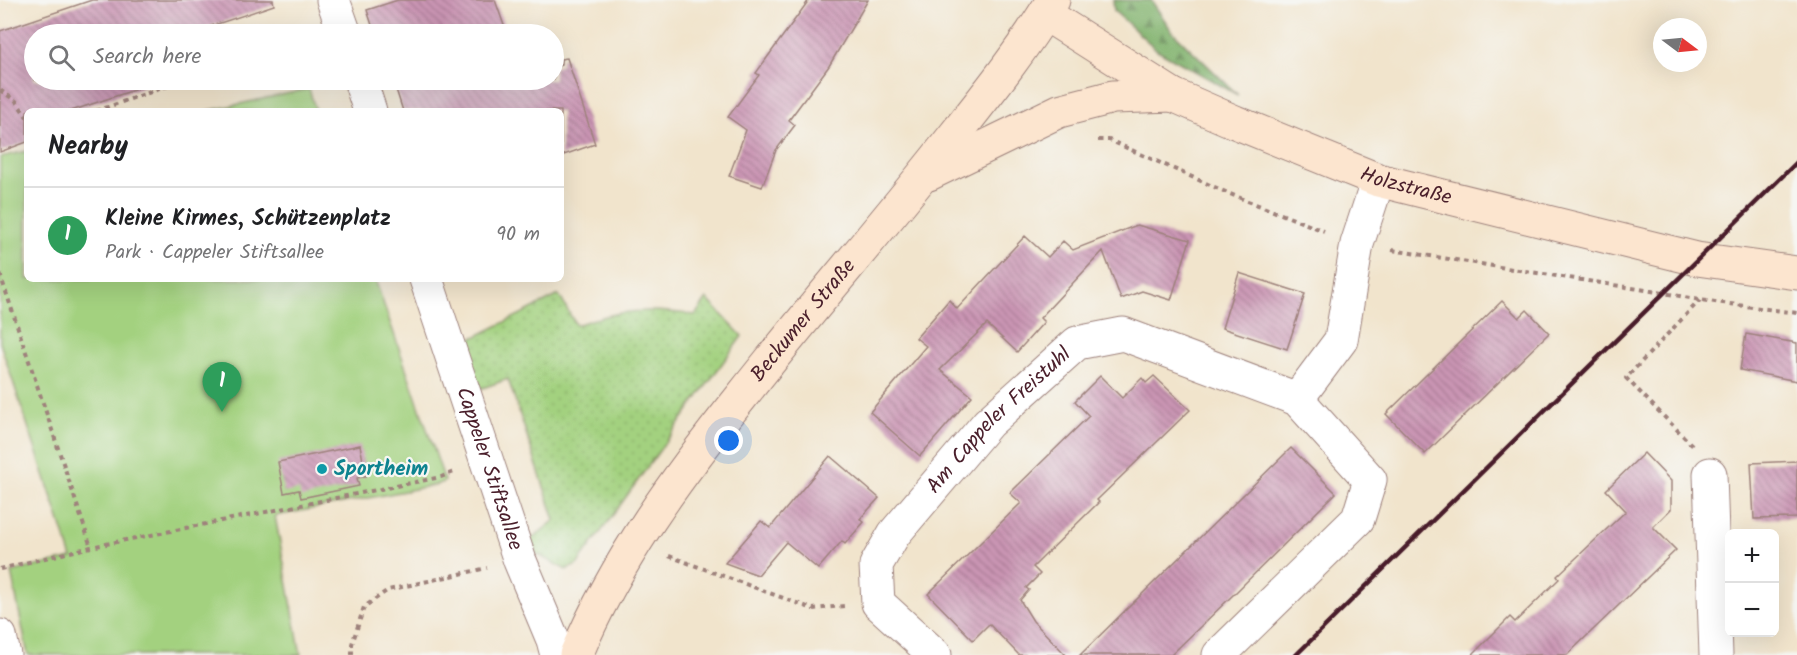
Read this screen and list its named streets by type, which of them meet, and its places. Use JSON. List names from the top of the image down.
{
  "streets": {
    "main road": ["Holzstraße", "Beckumer Straße"],
    "street": ["Am Cappeler Freistuhl", "Cappeler Stiftsallee"]
  },
  "crossings": [
    ["Holzstraße", "Beckumer Straße"]
  ],
  "places": ["Sportheim"],
  "north": "right",
  "page": {
    "search": "Search here",
    "heading": "Nearby",
    "list": [
      {
        "mark": "1",
        "name": "Kleine Kirmes, Schützenplatz",
        "note": "Park · Cappeler Stiftsallee",
        "value": "90 m"
      }
    ],
    "pins": "1",
    "map_buttons": ["+", "−"]
  }
}
